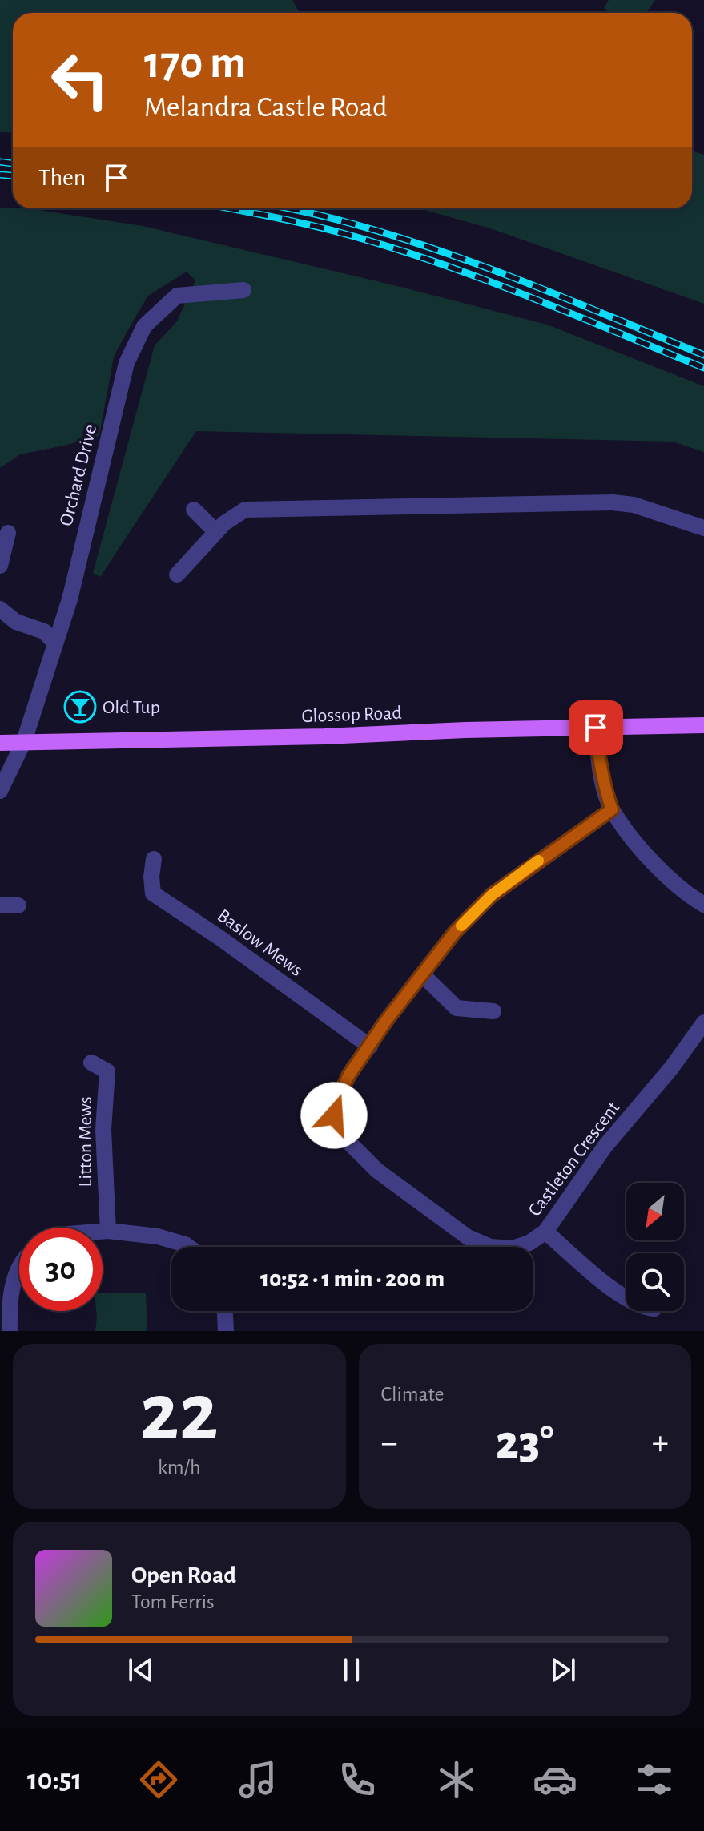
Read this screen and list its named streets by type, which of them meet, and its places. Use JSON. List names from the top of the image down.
{
  "streets": {
    "main road": ["Glossop Road"],
    "street": [
      "Orchard Drive",
      "Baslow Mews",
      "Litton Mews",
      "Castleton Crescent"
    ]
  },
  "crossings": [
    ["Orchard Drive", "Glossop Road"],
    ["Baslow Mews", "Castleton Crescent"]
  ],
  "places": {
    "bar": ["Old Tup"]
  },
  "north": "bottom left",
  "page": {
    "turn": ["170 m", "Melandra Castle Road"],
    "then": "Then",
    "limit": "30",
    "trip": "10:52 · 1 min · 200 m",
    "tile": [
      ["22", "km/h"],
      "Climate"
    ],
    "heat": ["−", "23°", "+"],
    "song": ["Open Road", "Tom Ferris"],
    "tabs": "10:51"
  }
}
